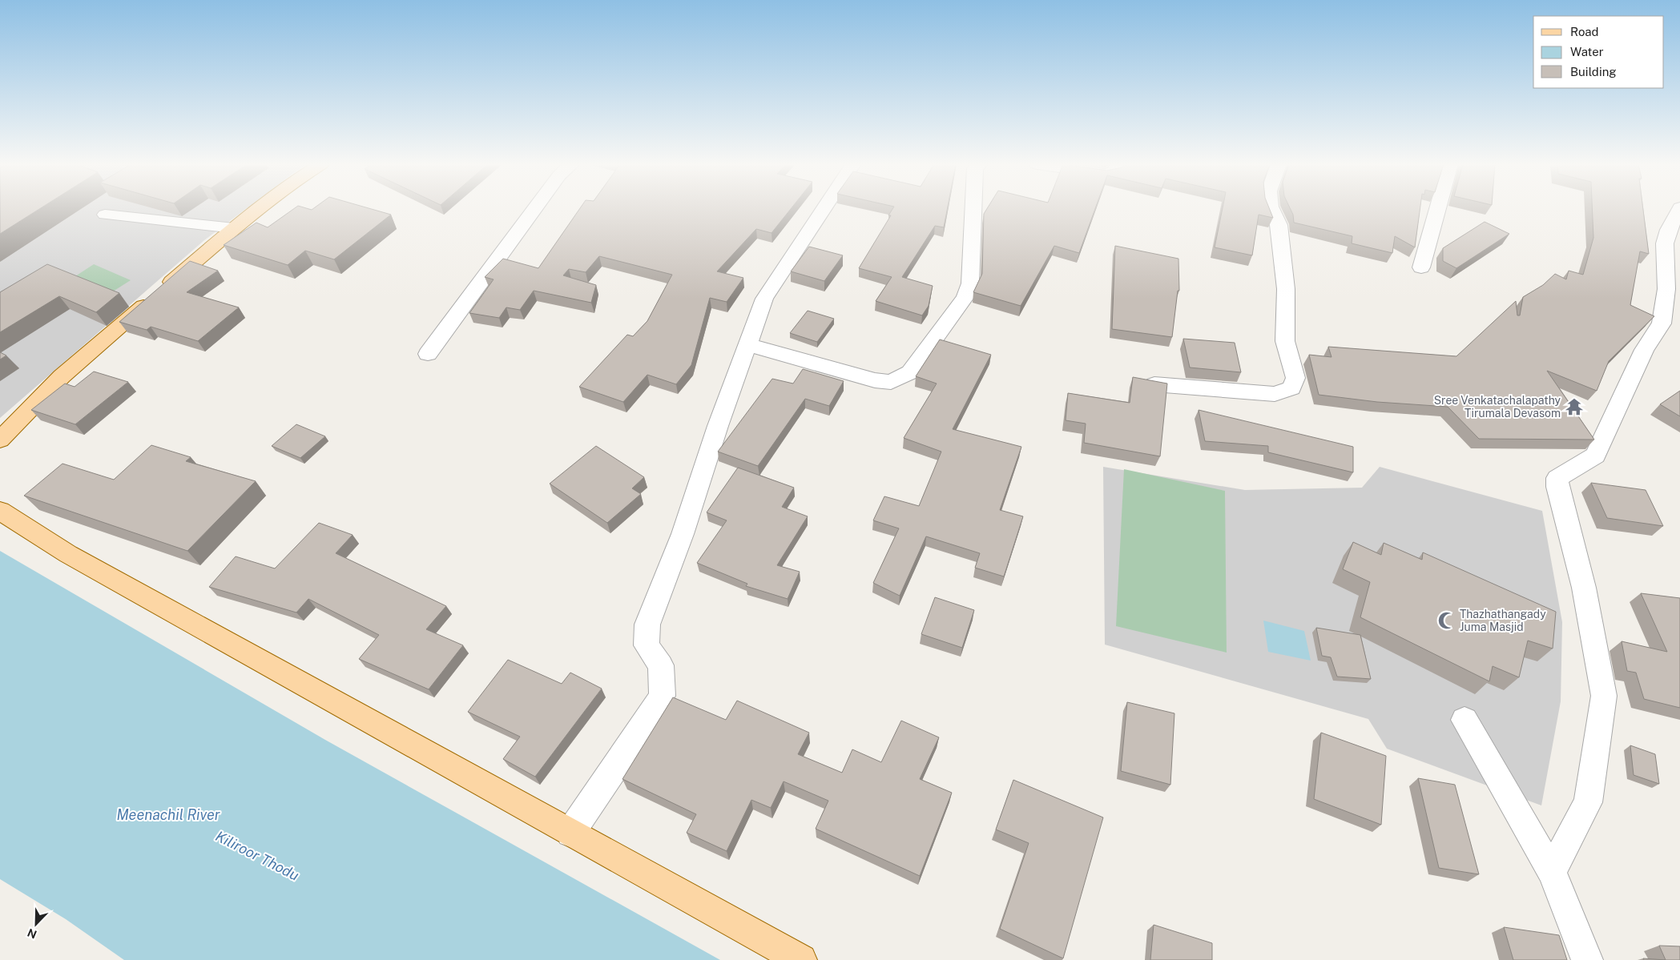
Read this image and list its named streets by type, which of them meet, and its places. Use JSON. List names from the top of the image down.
{
  "water": ["Meenachil River", "Kiliroor Thodu"],
  "places": {
    "temple": ["Sree Venkatachalapathy Tirumala Devasom"],
    "mosque": ["Thazhathangady Juma Masjid"]
  },
  "legend": ["Road", "Water", "Building"],
  "north": "bottom left"
}
